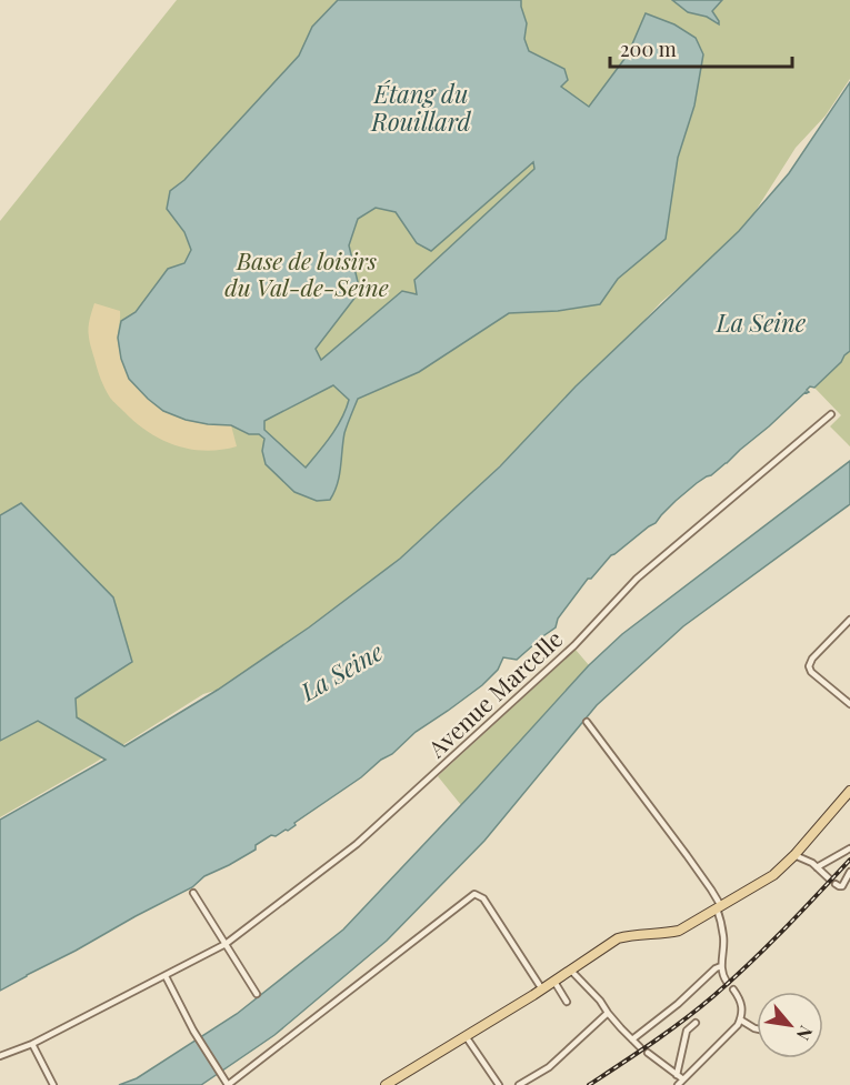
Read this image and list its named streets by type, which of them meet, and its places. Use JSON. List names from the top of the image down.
{
  "streets": {
    "street": ["Avenue Marcelle"]
  },
  "water": ["Étang du Rouillard", "La Seine"],
  "parks": ["Base de loisirs du Val-de-Seine"],
  "scale_bar": "200 m",
  "north": "bottom right"
}
